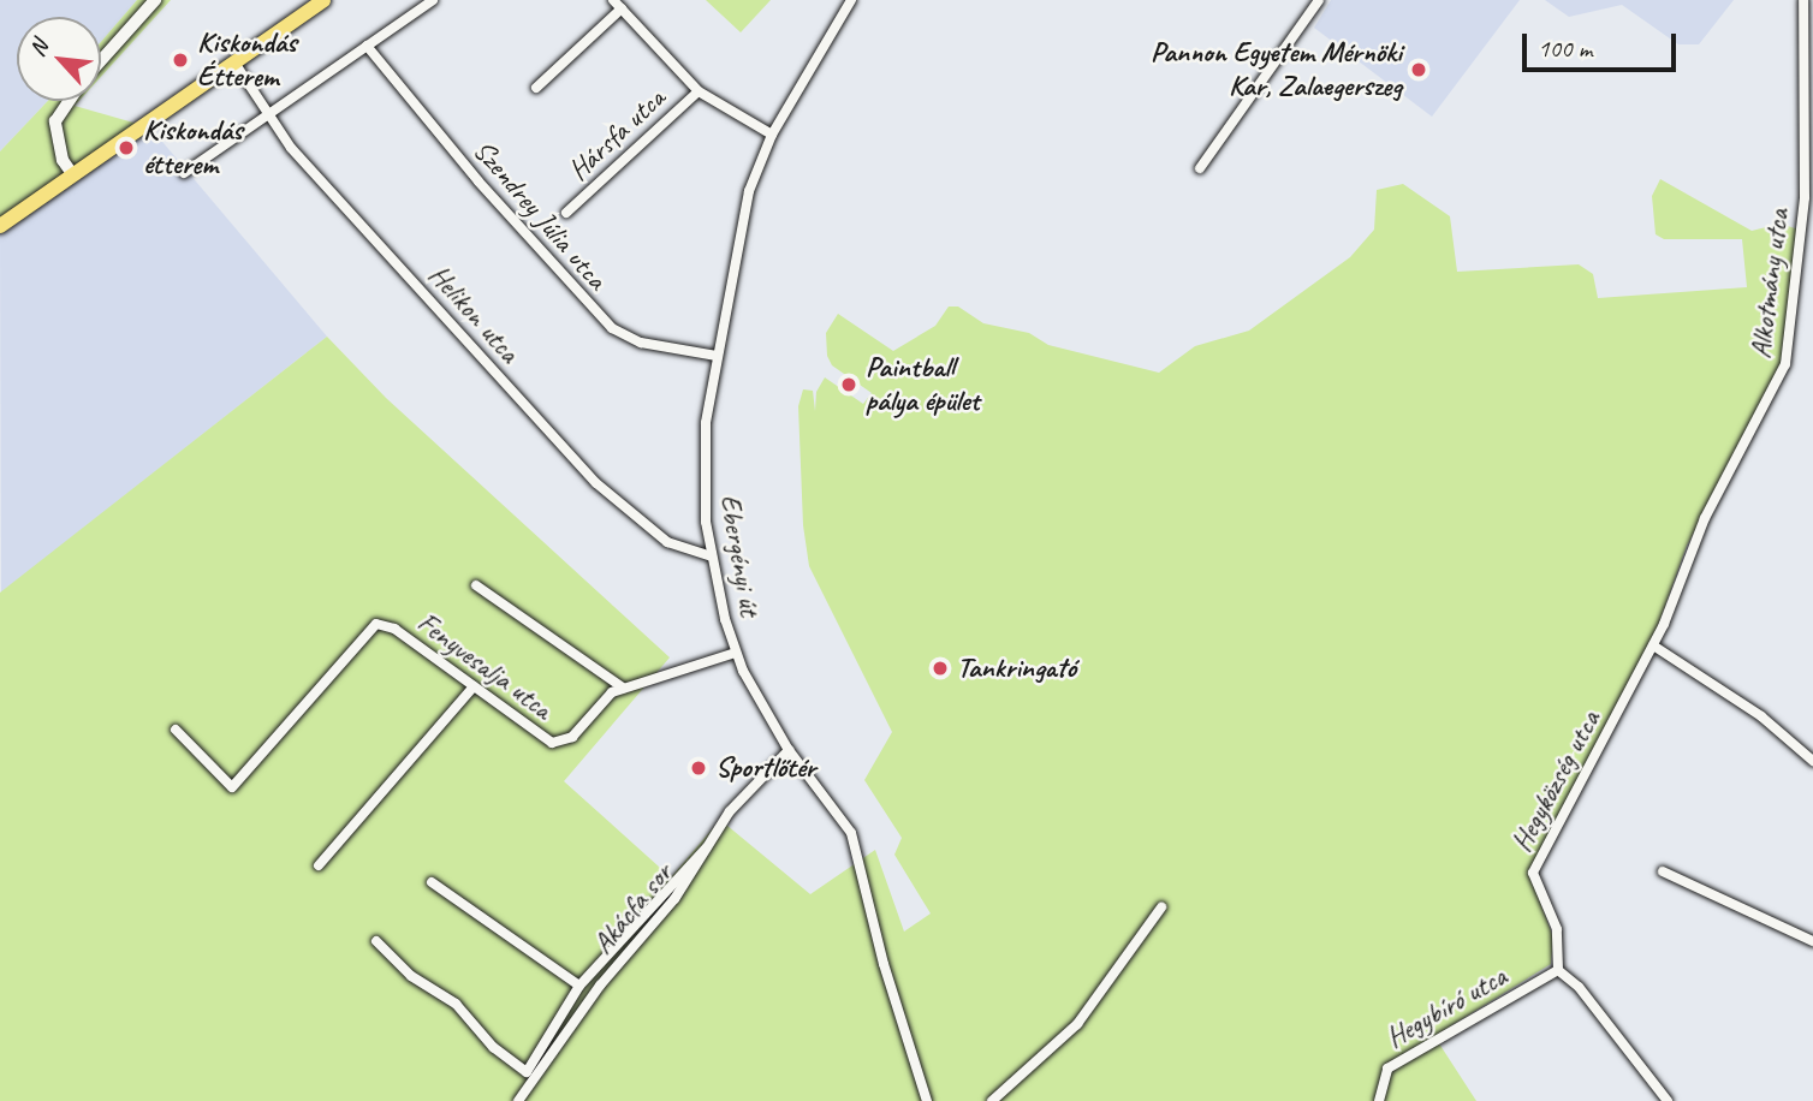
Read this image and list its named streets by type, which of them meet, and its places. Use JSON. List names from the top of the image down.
{
  "streets": {
    "street": [
      "Hársfa utca",
      "Szendrey Júlia utca",
      "Alkotmány utca",
      "Helikon utca",
      "Ebergényi út",
      "Fenyvesalja utca",
      "Hegyközség utca",
      "Akácfa sor",
      "Hegybíró utca"
    ]
  },
  "crossings": [
    ["Szendrey Júlia utca", "Ebergényi út"],
    ["Alkotmány utca", "Hegyközség utca"],
    ["Helikon utca", "Ebergényi út"],
    ["Ebergényi út", "Fenyvesalja utca"],
    ["Ebergényi út", "Akácfa sor"],
    ["Hegyközség utca", "Hegybíró utca"]
  ],
  "places": [
    "Kiskondás Étterem",
    "Pannon Egyetem Mérnöki Kar, Zalaegerszeg",
    "Kiskondás étterem",
    "Paintball pálya épület",
    "Tankringató",
    "Sportlőtér"
  ],
  "scale_bar": "100 m",
  "north": "top left"
}
